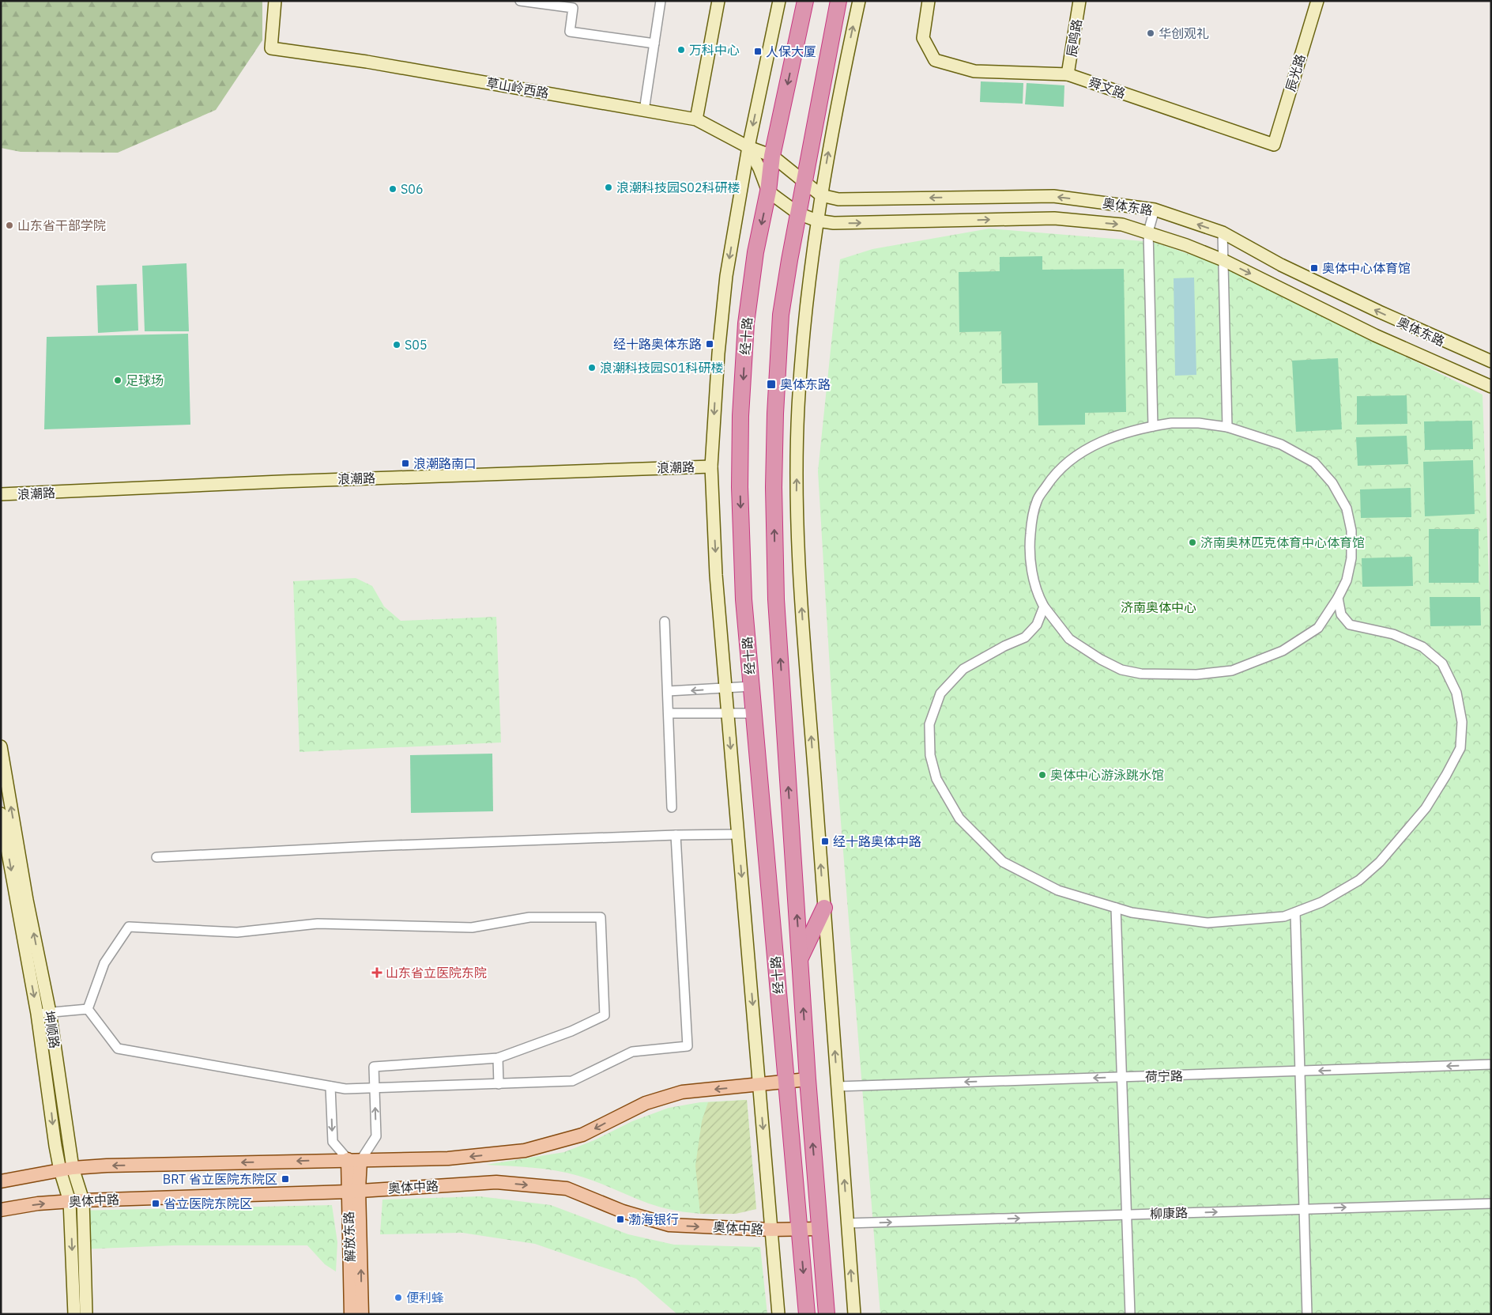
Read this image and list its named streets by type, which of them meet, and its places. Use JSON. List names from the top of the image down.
{
  "streets": {
    "highway": ["经十路"],
    "main road": [
      "辰鸣路",
      "辰光路",
      "草山岭西路",
      "舜文路",
      "奥体东路",
      "浪潮路",
      "坤顺路",
      "奥体中路",
      "解放东路"
    ],
    "street": ["荷宁路", "柳康路"]
  },
  "crossings": [
    ["辰鸣路", "舜文路"],
    ["辰光路", "舜文路"],
    ["草山岭西路", "奥体东路"],
    ["草山岭西路", "经十路"],
    ["奥体东路", "经十路"],
    ["经十路", "浪潮路"],
    ["经十路", "奥体中路"],
    ["坤顺路", "奥体中路"],
    ["奥体中路", "解放东路"]
  ],
  "one_way": ["荷宁路", "柳康路"],
  "parks": ["济南奥体中心"],
  "places": {
    "other": [
      "华创观礼",
      "万科中心",
      "浪潮科技园S02科研楼",
      "S06",
      "山东省干部学院",
      "S05",
      "浪潮科技园S01科研楼",
      "足球场",
      "济南奥林匹克体育中心体育馆",
      "奥体中心游泳跳水馆",
      "便利蜂"
    ],
    "transit": [
      "人保大厦",
      "奥体中心体育馆",
      "经十路奥体东路",
      "奥体东路",
      "浪潮路南口",
      "经十路奥体中路",
      "BRT 省立医院东院区",
      "省立医院东院区",
      "渤海银行"
    ],
    "health": ["山东省立医院东院"]
  }
}
